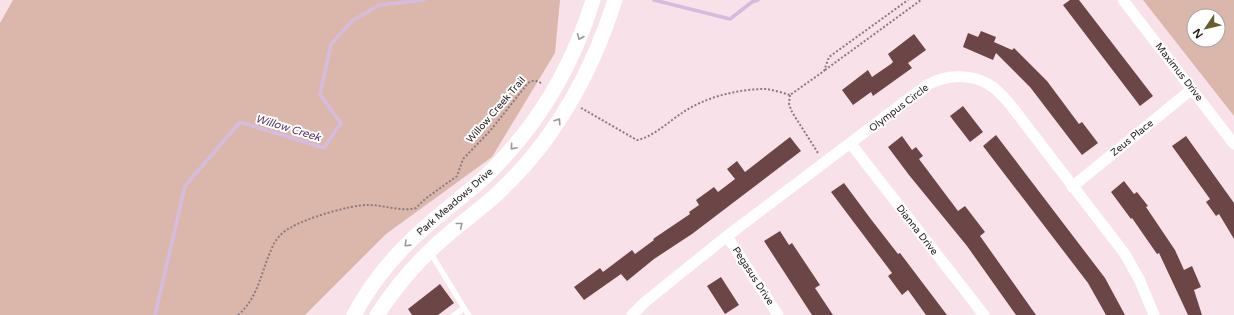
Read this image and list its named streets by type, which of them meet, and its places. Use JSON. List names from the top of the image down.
{
  "streets": {
    "main road": ["Park Meadows Drive"],
    "street": [
      "Maximus Drive",
      "Olympus Circle",
      "Zeus Place",
      "Dianna Drive",
      "Pegasus Drive"
    ],
    "path": ["Willow Creek Trail"]
  },
  "crossings": [
    ["Maximus Drive", "Zeus Place"],
    ["Olympus Circle", "Zeus Place"],
    ["Olympus Circle", "Dianna Drive"],
    ["Olympus Circle", "Pegasus Drive"]
  ],
  "water": ["Willow Creek"],
  "north": "bottom left"
}
